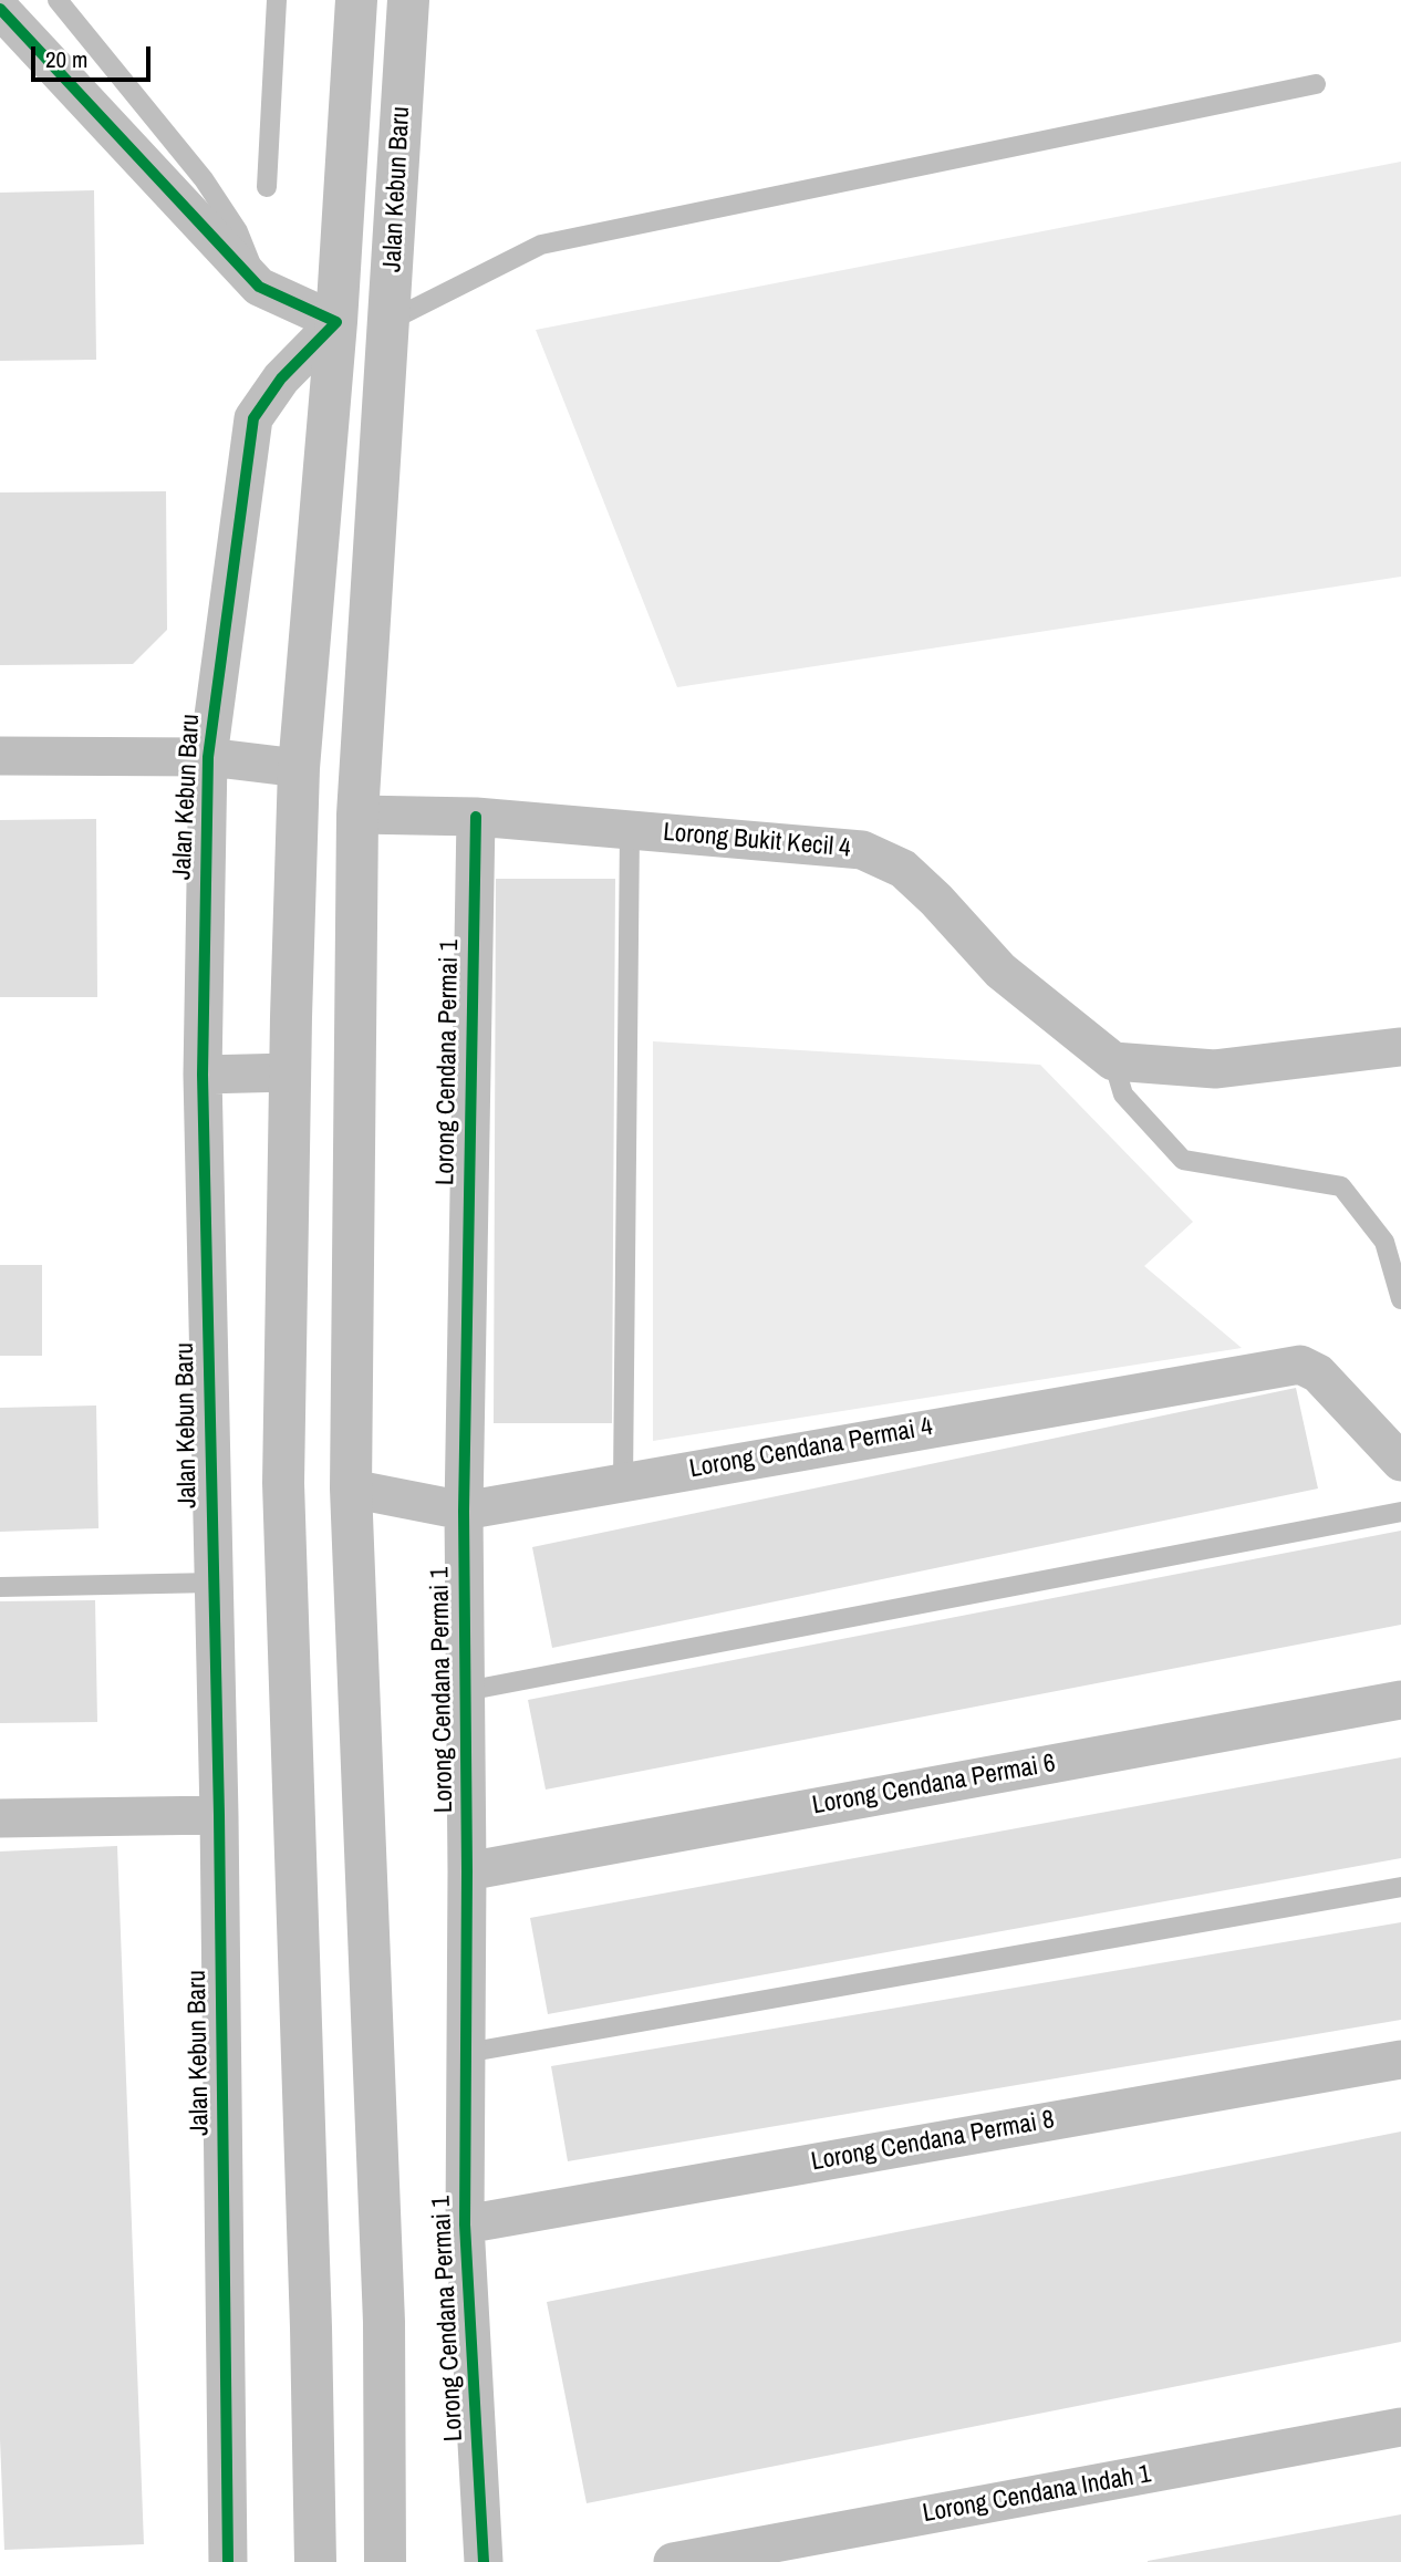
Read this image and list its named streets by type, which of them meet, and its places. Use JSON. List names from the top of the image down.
{
  "streets": {
    "street": [
      "Jalan Kebun Baru",
      "Lorong Bukit Kecil 4",
      "Lorong Cendana Permai 1",
      "Lorong Cendana Permai 4",
      "Lorong Cendana Permai 6",
      "Lorong Cendana Permai 8",
      "Lorong Cendana Indah 1"
    ]
  },
  "crossings": [
    ["Jalan Kebun Baru", "Lorong Bukit Kecil 4"],
    ["Jalan Kebun Baru", "Lorong Cendana Permai 4"],
    ["Lorong Bukit Kecil 4", "Lorong Cendana Permai 1"],
    ["Lorong Cendana Permai 1", "Lorong Cendana Permai 4"],
    ["Lorong Cendana Permai 1", "Lorong Cendana Permai 6"],
    ["Lorong Cendana Permai 1", "Lorong Cendana Permai 8"]
  ],
  "scale_bar": "20 m"
}
